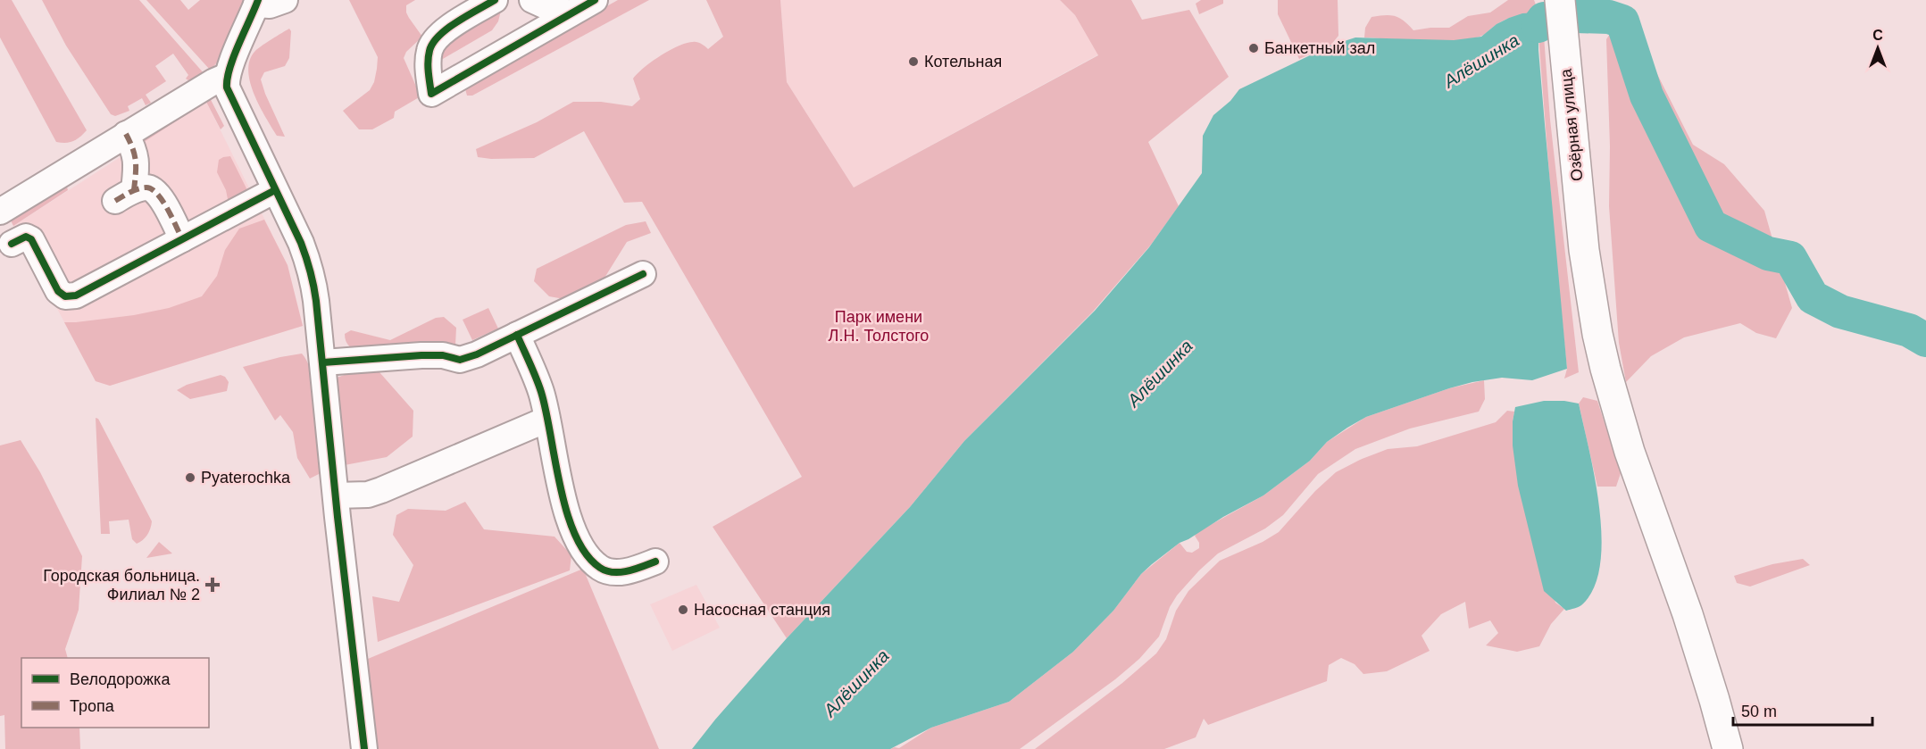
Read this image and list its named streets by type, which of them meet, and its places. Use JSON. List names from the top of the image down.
{
  "streets": {
    "main road": ["Озёрная улица"]
  },
  "water": ["Алёшинка"],
  "parks": ["Парк имени Л.Н. Толстого"],
  "places": {
    "other": [
      "Банкетный зал",
      "Котельная",
      "Pyaterochka",
      "Насосная станция"
    ],
    "health": ["Городская больница. Филиал № 2"]
  },
  "legend": ["Велодорожка", "Тропа"],
  "scale_bar": "50 m",
  "north": "top"
}
